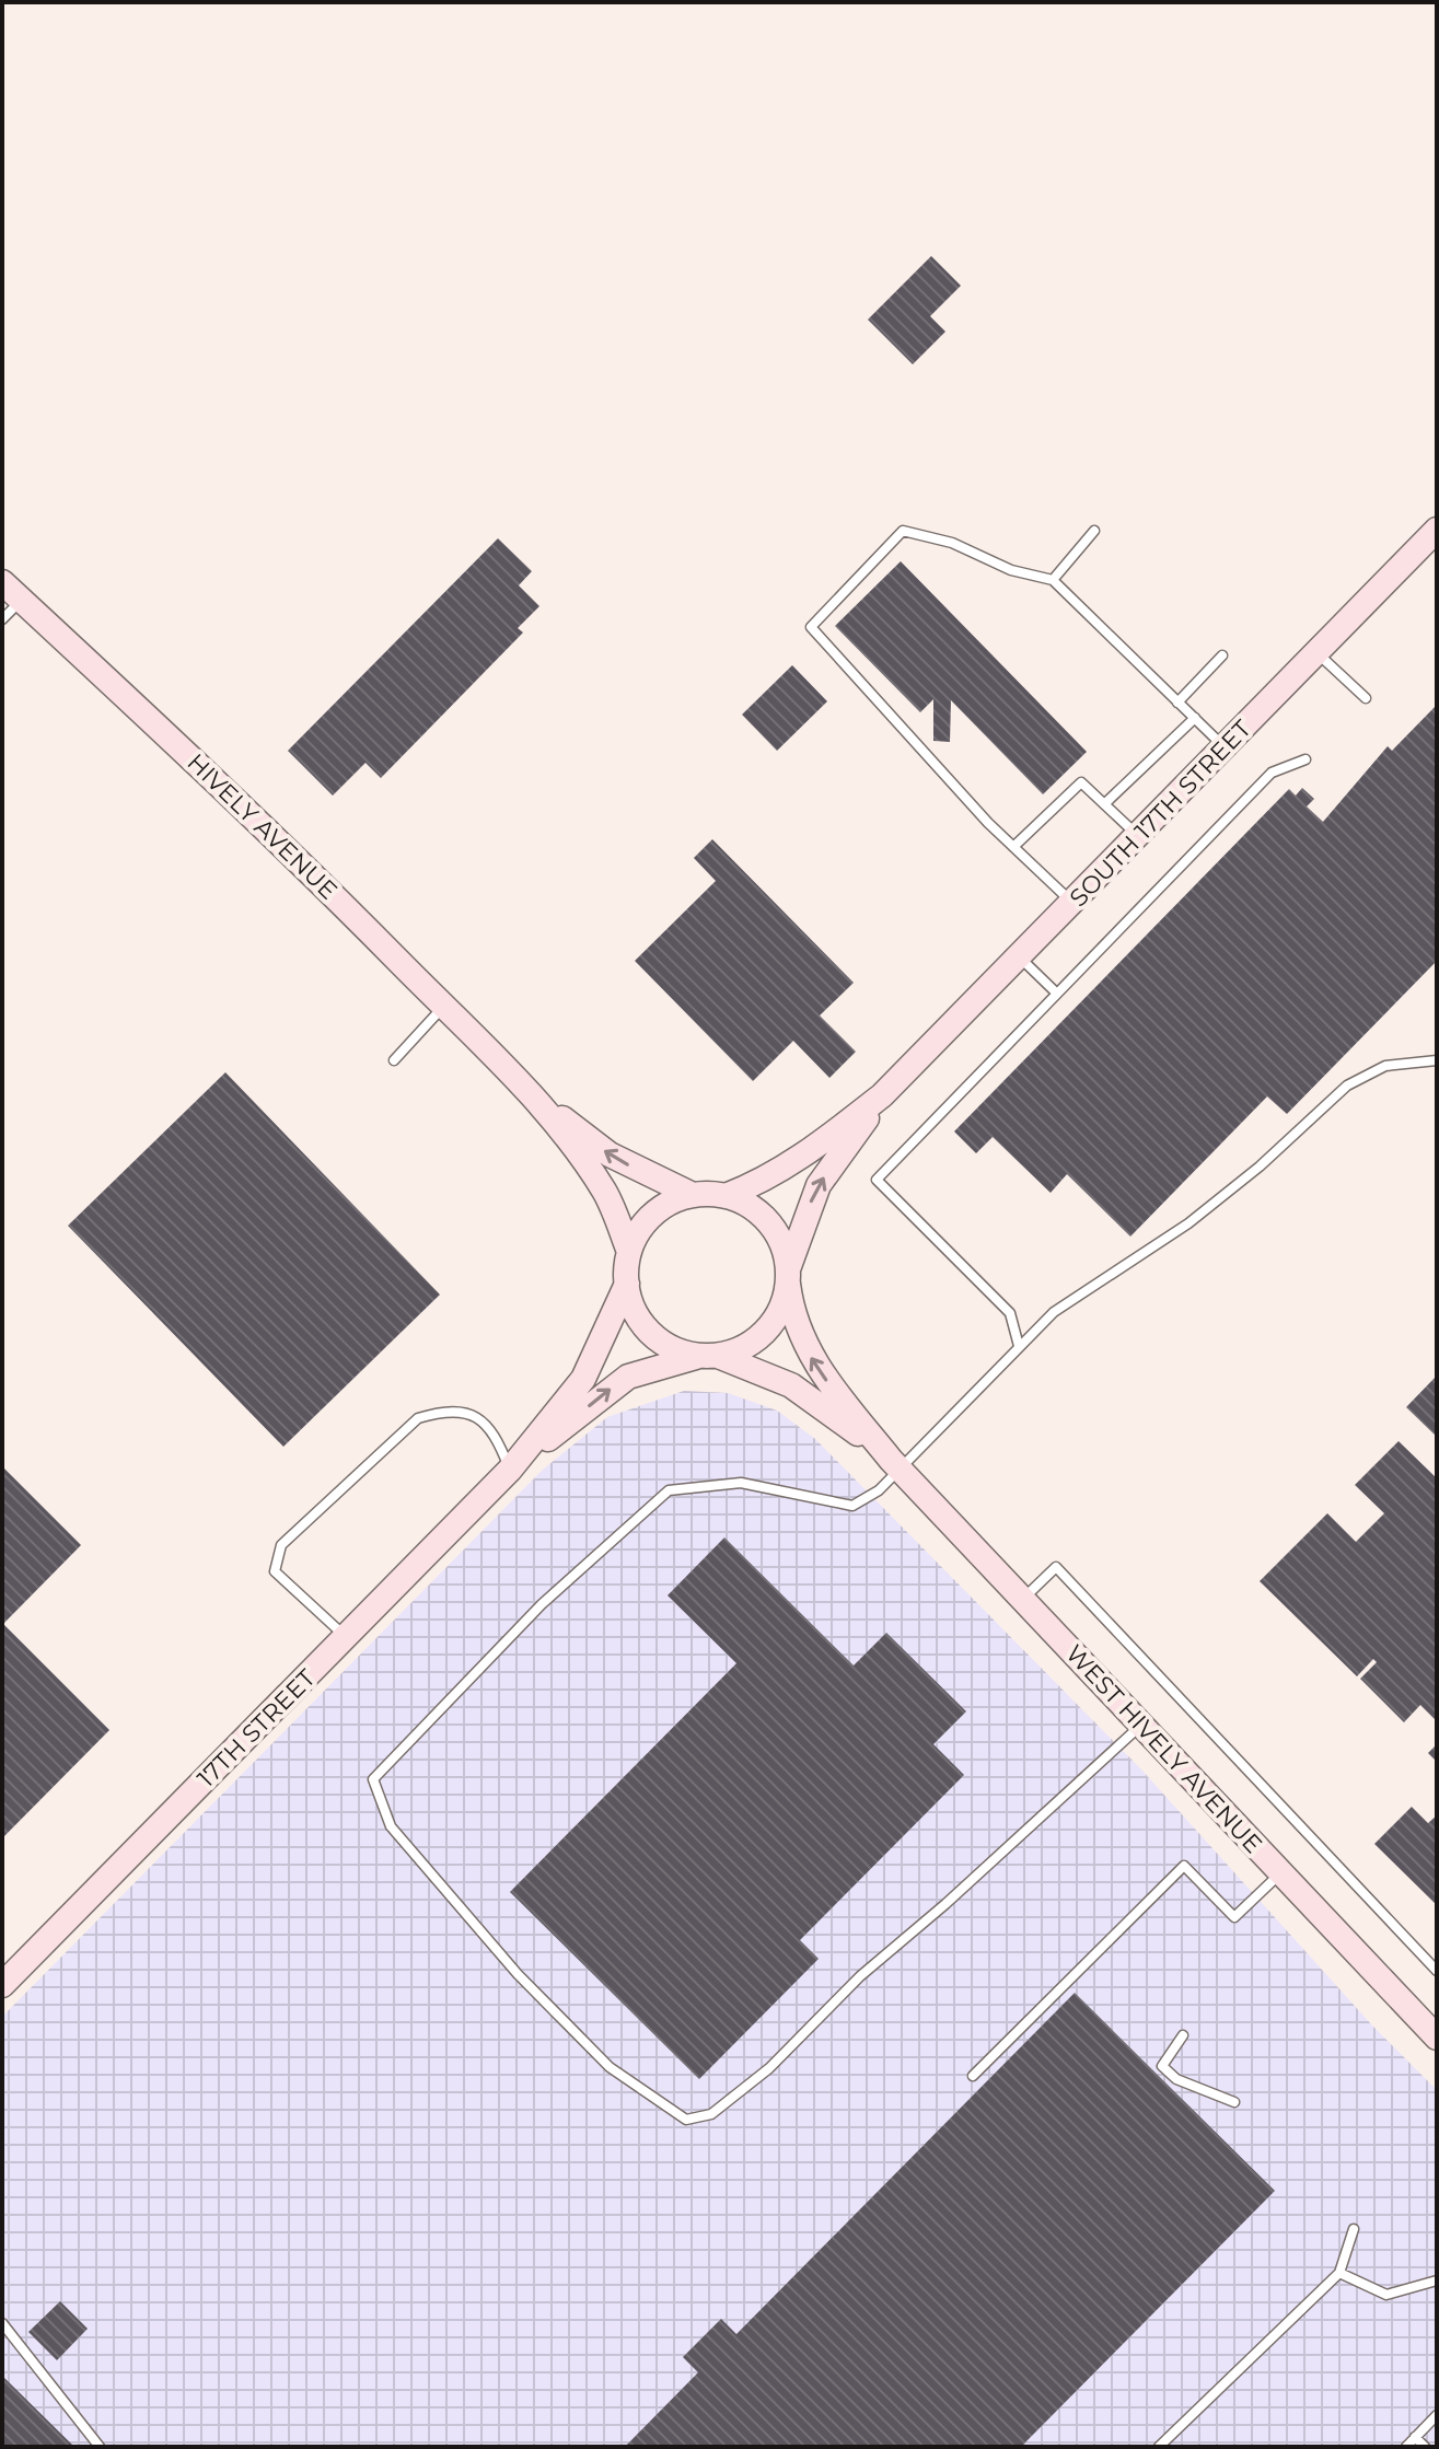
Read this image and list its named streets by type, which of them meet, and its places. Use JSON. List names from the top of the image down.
{
  "streets": {
    "street": [
      "SOUTH 17TH STREET",
      "HIVELY AVENUE",
      "17TH STREET",
      "WEST HIVELY AVENUE"
    ]
  },
  "crossings": [
    ["HIVELY AVENUE", "17TH STREET"]
  ]
}
